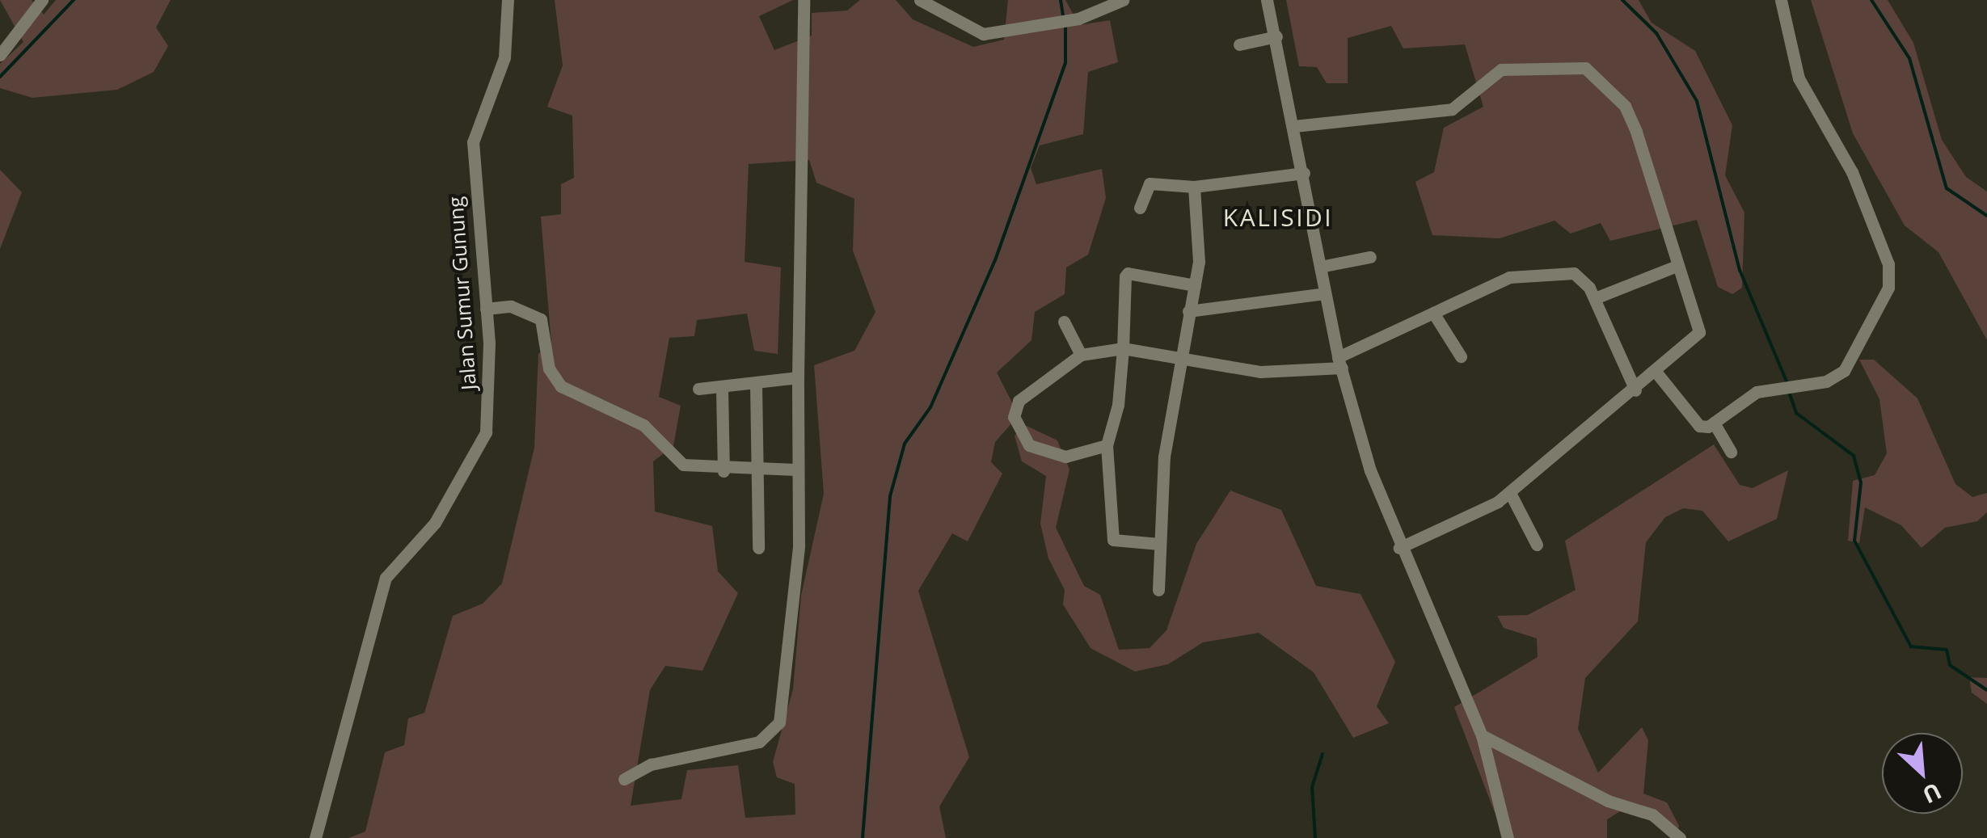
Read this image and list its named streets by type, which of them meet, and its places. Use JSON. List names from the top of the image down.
{
  "streets": {
    "street": ["Jalan Sumur Gunung"]
  },
  "districts": ["KALISIDI"],
  "north": "bottom right"
}
